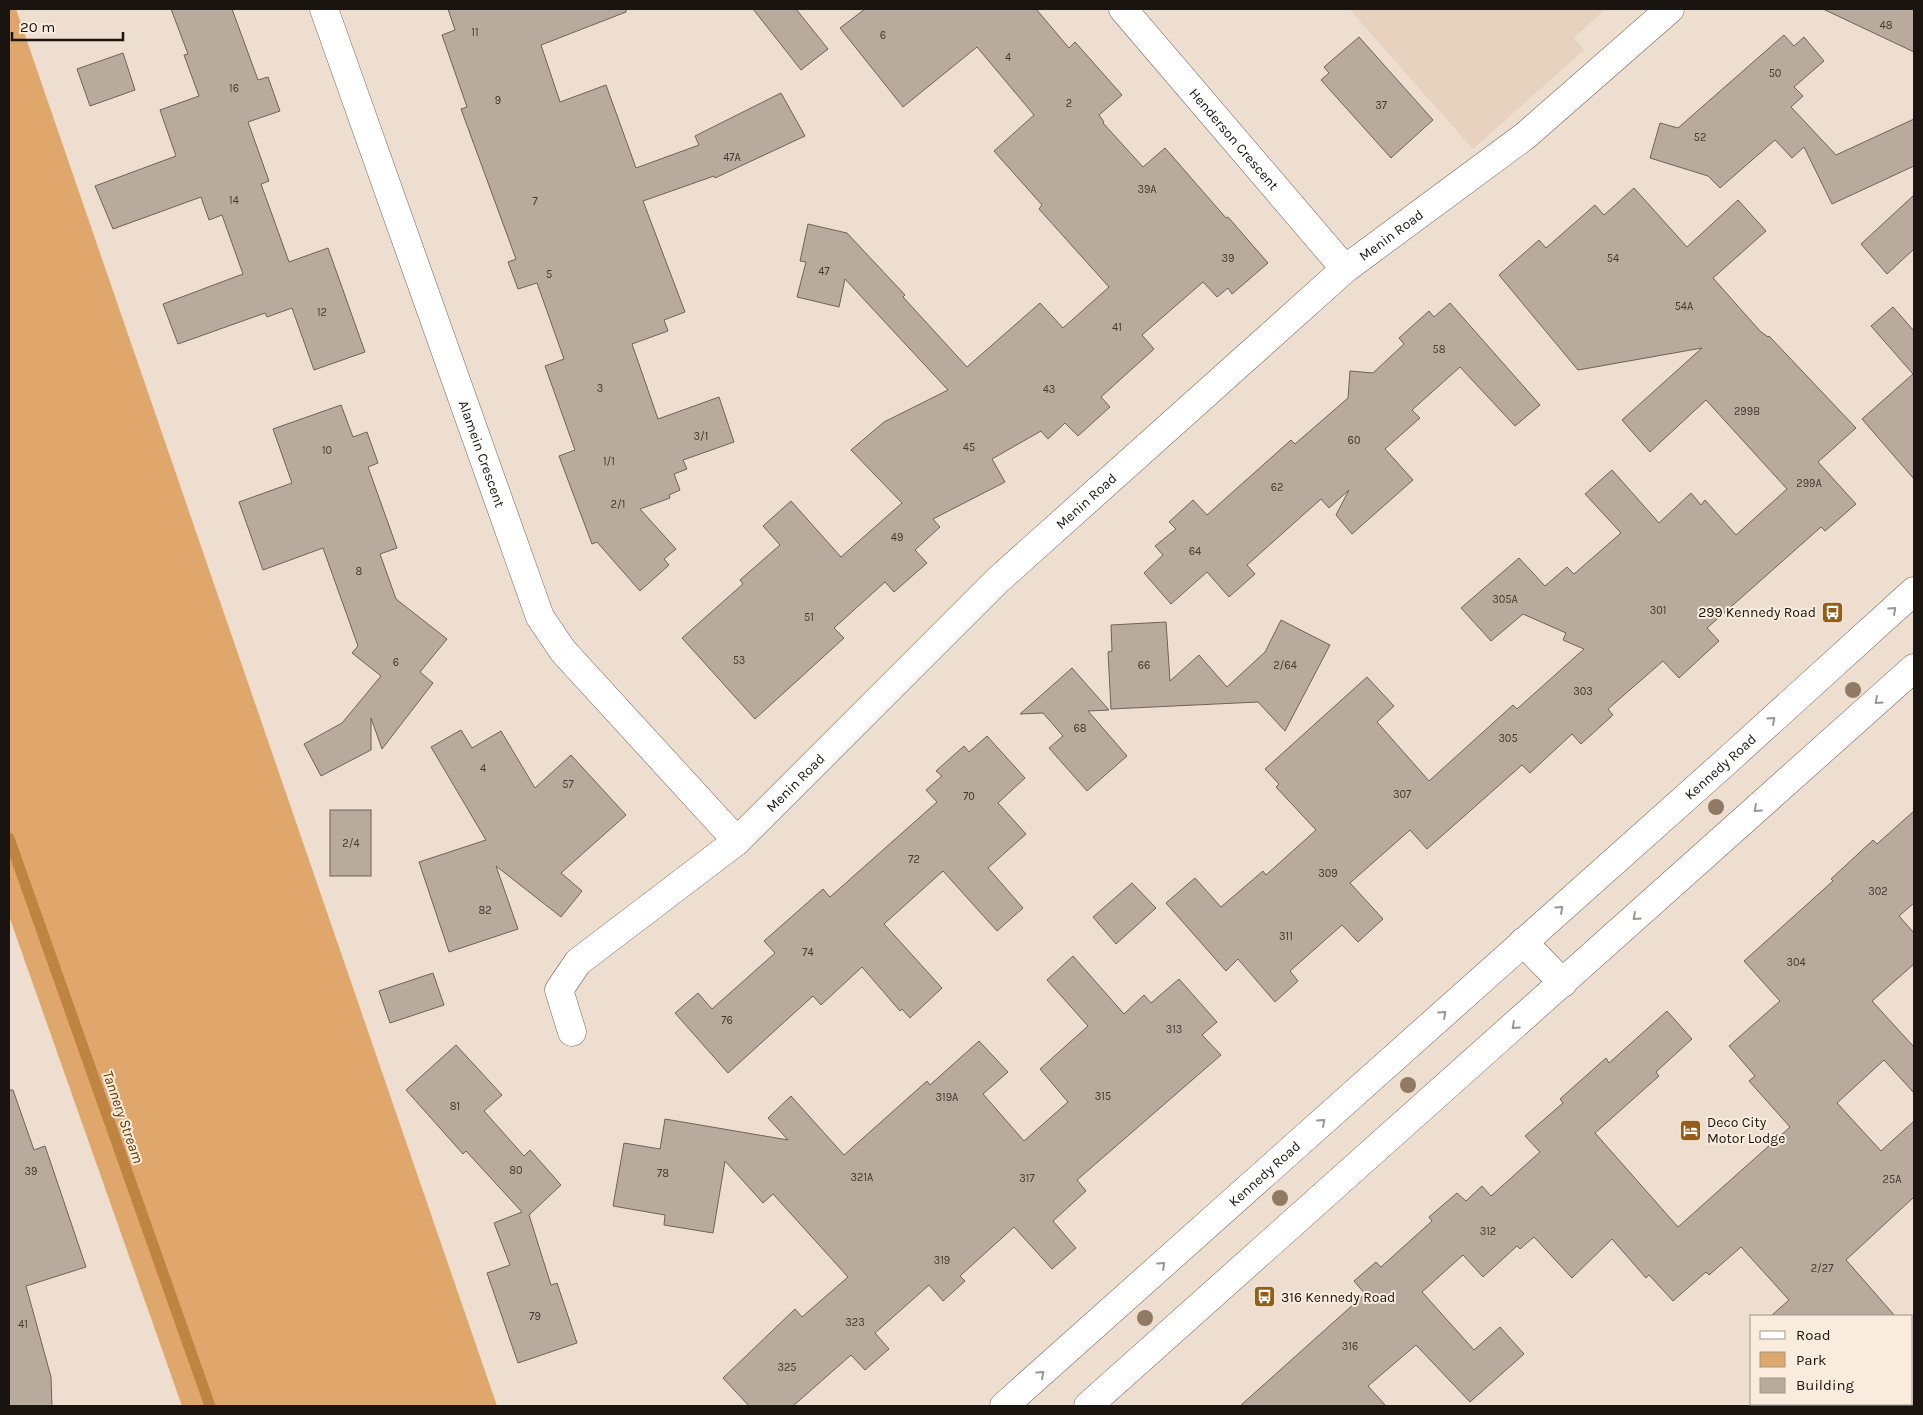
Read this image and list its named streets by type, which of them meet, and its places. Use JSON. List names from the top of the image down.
{
  "streets": {
    "street": [
      "Henderson Crescent",
      "Menin Road",
      "Alamein Crescent",
      "Kennedy Road"
    ]
  },
  "crossings": [
    ["Henderson Crescent", "Menin Road"],
    ["Menin Road", "Alamein Crescent"]
  ],
  "water": ["Tannery Stream"],
  "places": {
    "bus stop": ["299 Kennedy Road", "316 Kennedy Road"],
    "hotel": ["Deco City Motor Lodge"]
  },
  "house_numbers": [
    "48",
    "11",
    "6",
    "4",
    "50",
    "16",
    "9",
    "2",
    "37",
    "52",
    "47A",
    "39A",
    "14",
    "7",
    "39",
    "54",
    "47",
    "5",
    "54A",
    "12",
    "41",
    "58",
    "3",
    "43",
    "299B",
    "3/1",
    "60",
    "45",
    "10",
    "1/1",
    "299A",
    "62",
    "2/1",
    "49",
    "64",
    "8",
    "305A",
    "301",
    "51",
    "53",
    "6",
    "66",
    "2/64",
    "303",
    "68",
    "305",
    "4",
    "57",
    "307",
    "70",
    "2/4",
    "72",
    "309",
    "302",
    "82",
    "311",
    "74",
    "304",
    "76",
    "313",
    "315",
    "319A",
    "81",
    "80",
    "39",
    "78",
    "321A",
    "317",
    "25A",
    "312",
    "319",
    "2/27",
    "79",
    "323",
    "41",
    "316",
    "325"
  ],
  "legend": ["Road", "Park", "Building"],
  "scale_bar": "20 m"
}
